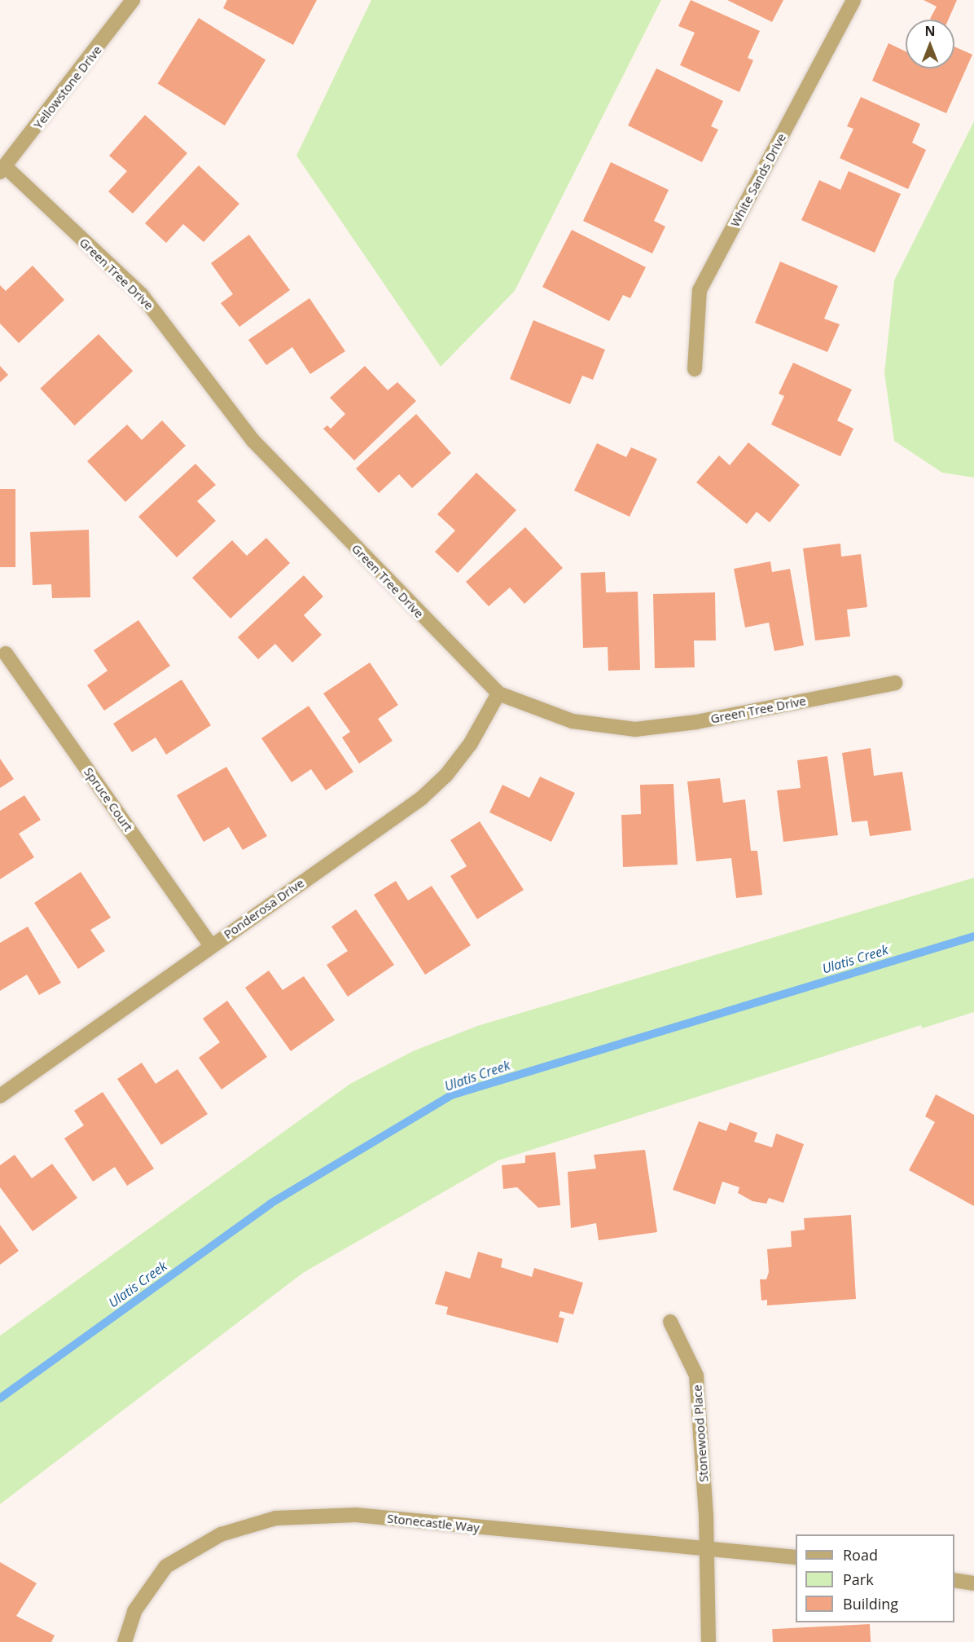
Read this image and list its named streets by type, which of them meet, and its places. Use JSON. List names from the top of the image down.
{
  "streets": {
    "street": [
      "Yellowstone Drive",
      "White Sands Drive",
      "Green Tree Drive",
      "Spruce Court",
      "Ponderosa Drive",
      "Stonewood Place",
      "Stonecastle Way"
    ]
  },
  "crossings": [
    ["Yellowstone Drive", "Green Tree Drive"],
    ["Green Tree Drive", "Ponderosa Drive"],
    ["Spruce Court", "Ponderosa Drive"],
    ["Stonewood Place", "Stonecastle Way"]
  ],
  "water": ["Ulatis Creek"],
  "legend": ["Road", "Park", "Building"],
  "north": "top"
}
